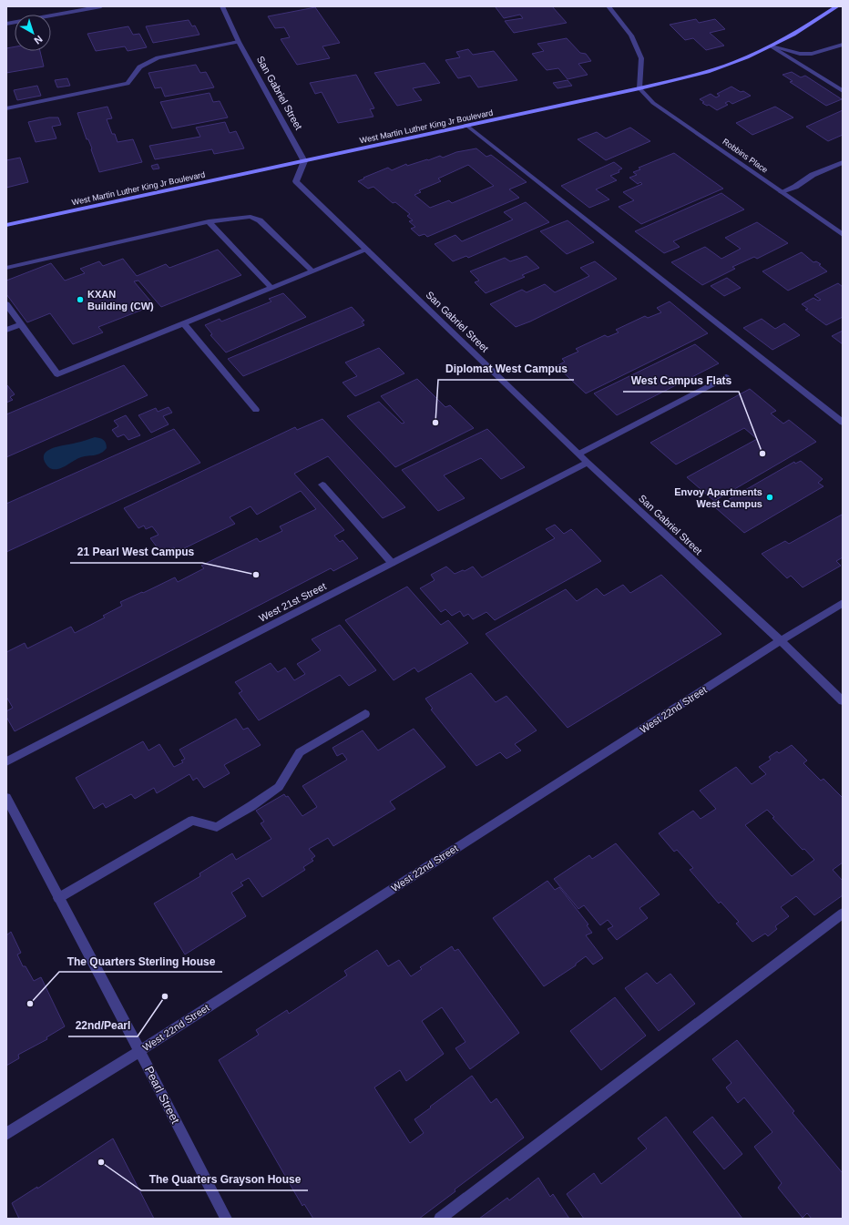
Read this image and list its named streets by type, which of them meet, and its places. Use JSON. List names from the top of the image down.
{
  "streets": {
    "main road": ["West Martin Luther King Jr Boulevard"],
    "street": [
      "San Gabriel Street",
      "Robbins Place",
      "West 21st Street",
      "West 22nd Street",
      "Pearl Street"
    ]
  },
  "crossings": [
    ["San Gabriel Street", "West Martin Luther King Jr Boulevard"],
    ["San Gabriel Street", "West 21st Street"],
    ["San Gabriel Street", "West 22nd Street"],
    ["West Martin Luther King Jr Boulevard", "Robbins Place"],
    ["West 22nd Street", "Pearl Street"]
  ],
  "places": [
    "KXAN Building (CW)",
    "Diplomat West Campus",
    "West Campus Flats",
    "Envoy Apartments West Campus",
    "21 Pearl West Campus",
    "22nd/Pearl",
    "The Quarters Sterling House",
    "The Quarters Grayson House"
  ],
  "north": "bottom right"
}
